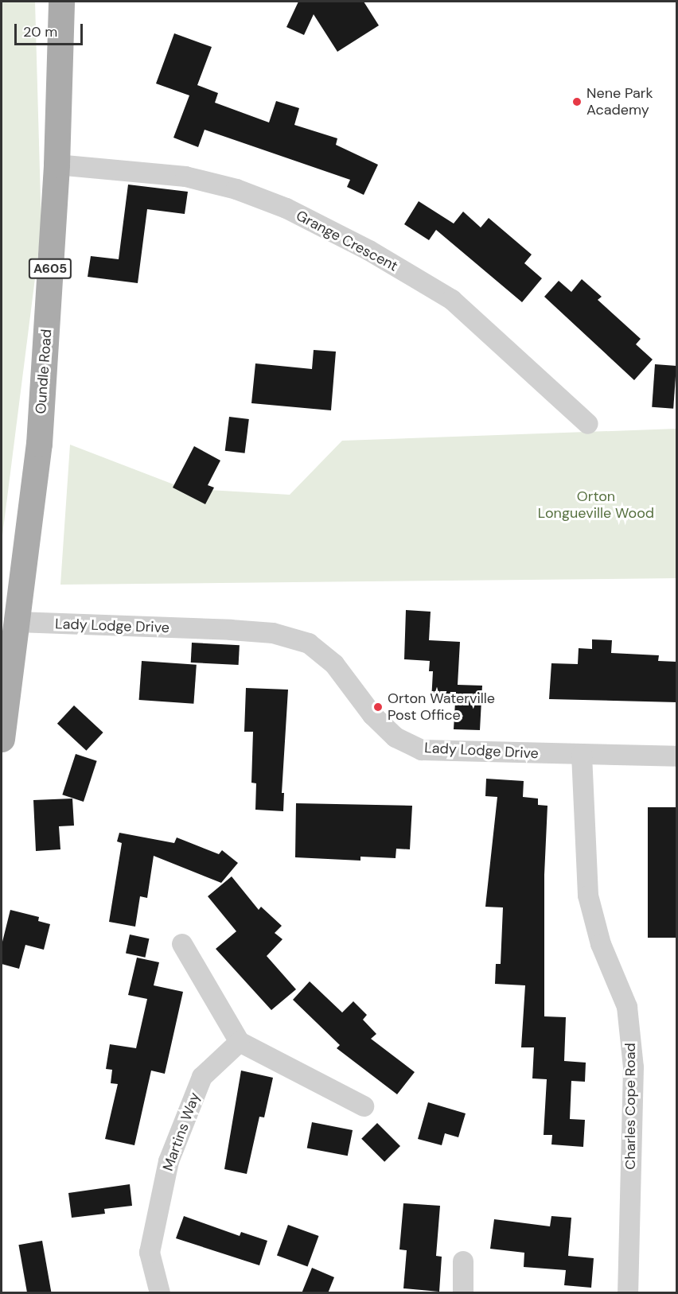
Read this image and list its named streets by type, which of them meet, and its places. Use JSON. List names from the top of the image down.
{
  "streets": {
    "main road": ["A605", "Oundle Road"],
    "street": [
      "Grange Crescent",
      "Lady Lodge Drive",
      "Charles Cope Road",
      "Martins Way"
    ]
  },
  "crossings": [
    ["Grange Crescent", "Oundle Road"],
    ["Oundle Road", "Lady Lodge Drive"],
    ["Lady Lodge Drive", "Charles Cope Road"]
  ],
  "parks": ["Orton Longueville Wood"],
  "places": ["Nene Park Academy", "Orton Waterville Post Office"],
  "scale_bar": "20 m"
}
